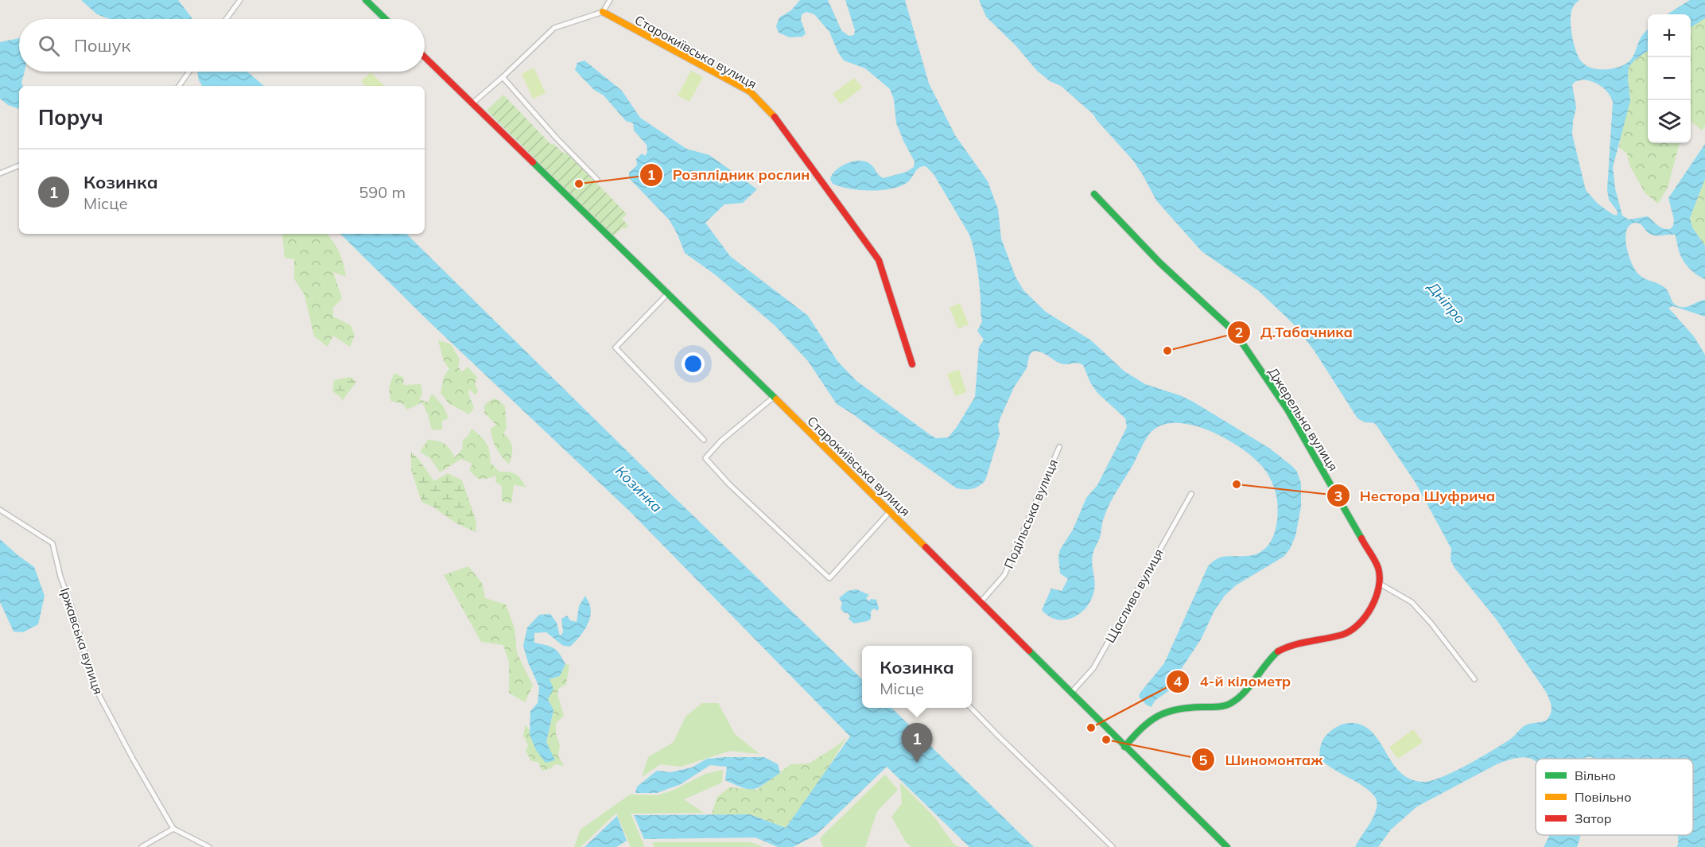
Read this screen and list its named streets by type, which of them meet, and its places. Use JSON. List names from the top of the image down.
{
  "streets": {
    "street": [
      "Старокиївська вулиця",
      "Джерельна вулиця",
      "Подільська вулиця",
      "Щаслива вулиця",
      "Іржавська вулиця"
    ]
  },
  "crossings": [
    ["Старокиївська вулиця", "Подільська вулиця"],
    ["Старокиївська вулиця", "Щаслива вулиця"]
  ],
  "water": ["Дніпро", "Козинка"],
  "places": [
    "Розплідник рослин",
    "Д.Табачника",
    "Нестора Шуфрича",
    "4-й кілометр",
    "Шиномонтаж"
  ],
  "legend": ["Вільно", "Повільно", "Затор"],
  "page": {
    "map_buttons": ["+", "−"],
    "search": "Пошук",
    "heading": "Поруч",
    "list": [
      {
        "mark": "1",
        "name": "Козинка",
        "note": "Місце",
        "value": "590 m"
      }
    ],
    "popup": ["Козинка", "Місце"],
    "pins": "1"
  }
}
